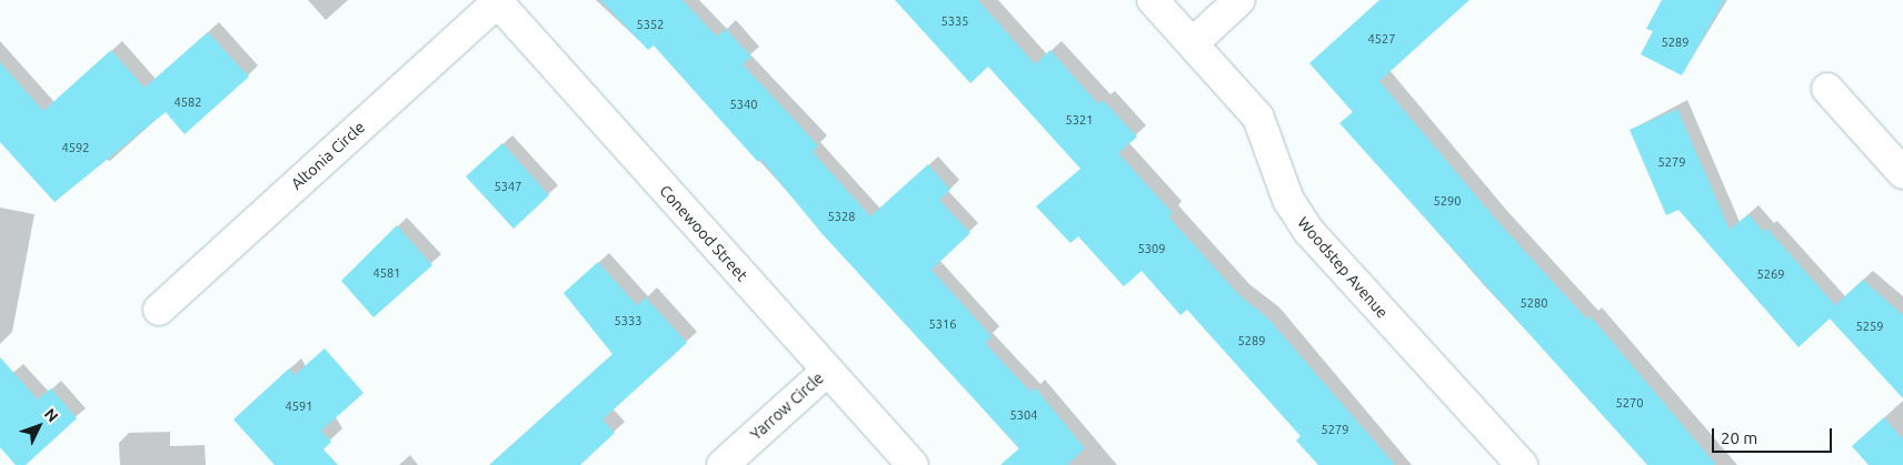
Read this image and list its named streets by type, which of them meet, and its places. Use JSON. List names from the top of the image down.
{
  "streets": {
    "street": [
      "Altonia Circle",
      "Conewood Street",
      "Woodstep Avenue",
      "Yarrow Circle"
    ]
  },
  "crossings": [
    ["Altonia Circle", "Conewood Street"],
    ["Conewood Street", "Yarrow Circle"]
  ],
  "house_numbers": [
    "5335",
    "5352",
    "4527",
    "5289",
    "4582",
    "5340",
    "5321",
    "4592",
    "5279",
    "5347",
    "5290",
    "5328",
    "5309",
    "4581",
    "5269",
    "5280",
    "5333",
    "5316",
    "5259",
    "5289",
    "5270",
    "4591",
    "5304",
    "5279"
  ],
  "scale_bar": "20 m",
  "north": "top right"
}
